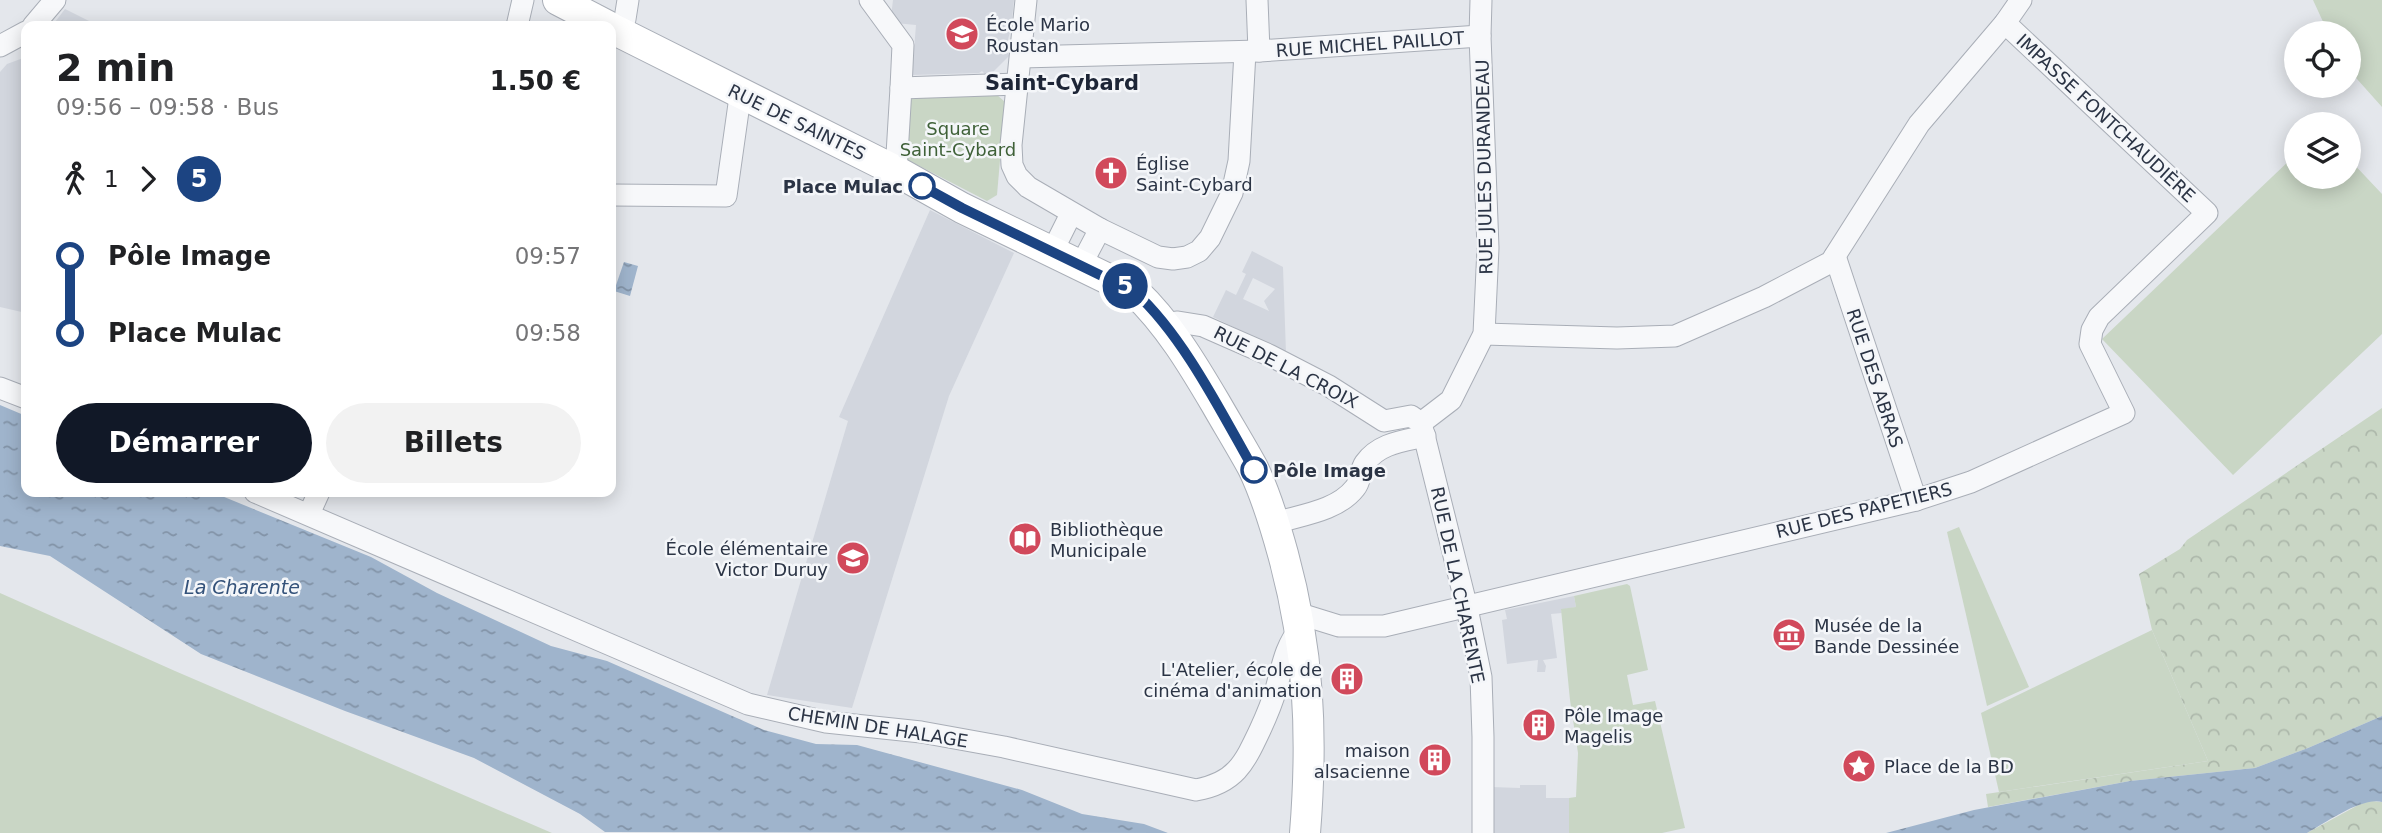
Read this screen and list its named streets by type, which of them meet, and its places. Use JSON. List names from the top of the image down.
{
  "streets": {
    "main road": ["RUE DE SAINTES"],
    "street": [
      "RUE MICHEL PAILLOT",
      "IMPASSE FONTCHAUDIÈRE",
      "RUE JULES DURANDEAU",
      "RUE DE LA CROIX",
      "RUE DES ABRAS",
      "RUE DES PAPETIERS",
      "RUE DE LA CHARENTE",
      "CHEMIN DE HALAGE"
    ]
  },
  "crossings": [
    ["RUE MICHEL PAILLOT", "RUE JULES DURANDEAU"],
    ["IMPASSE FONTCHAUDIÈRE", "RUE DES PAPETIERS"],
    ["RUE DE SAINTES", "RUE DE LA CROIX"],
    ["RUE DE SAINTES", "RUE DES PAPETIERS"],
    ["RUE DE SAINTES", "CHEMIN DE HALAGE"],
    ["RUE DES ABRAS", "RUE DES PAPETIERS"],
    ["RUE DES PAPETIERS", "RUE DE LA CHARENTE"],
    ["RUE DES PAPETIERS", "CHEMIN DE HALAGE"]
  ],
  "districts": ["Saint-Cybard"],
  "water": ["La Charente"],
  "parks": ["Square Saint-Cybard"],
  "places": {
    "school or university": ["École Mario Roustan", "École élémentaire Victor Duruy"],
    "church": ["Église Saint-Cybard"],
    "other": ["Place Mulac", "Pôle Image"],
    "library": ["Bibliothèque Municipale"],
    "museum": ["Musée de la Bande Dessinée"],
    "building": ["L'Atelier, école de cinéma d'animation", "Pôle Image Magelis", "maison alsacienne"],
    "place": ["Place de la BD"]
  },
  "lines": ["bus line 5"],
  "page": {
    "on_map": "5",
    "heading": ["2 min", "09:56 – 09:58 · Bus", "1.50 €"],
    "legs": ["1", "5"],
    "list": [
      {
        "name": "Pôle Image",
        "value": "09:57"
      },
      {
        "name": "Place Mulac",
        "value": "09:58"
      }
    ],
    "buttons": ["Démarrer", "Billets"]
  }
}
